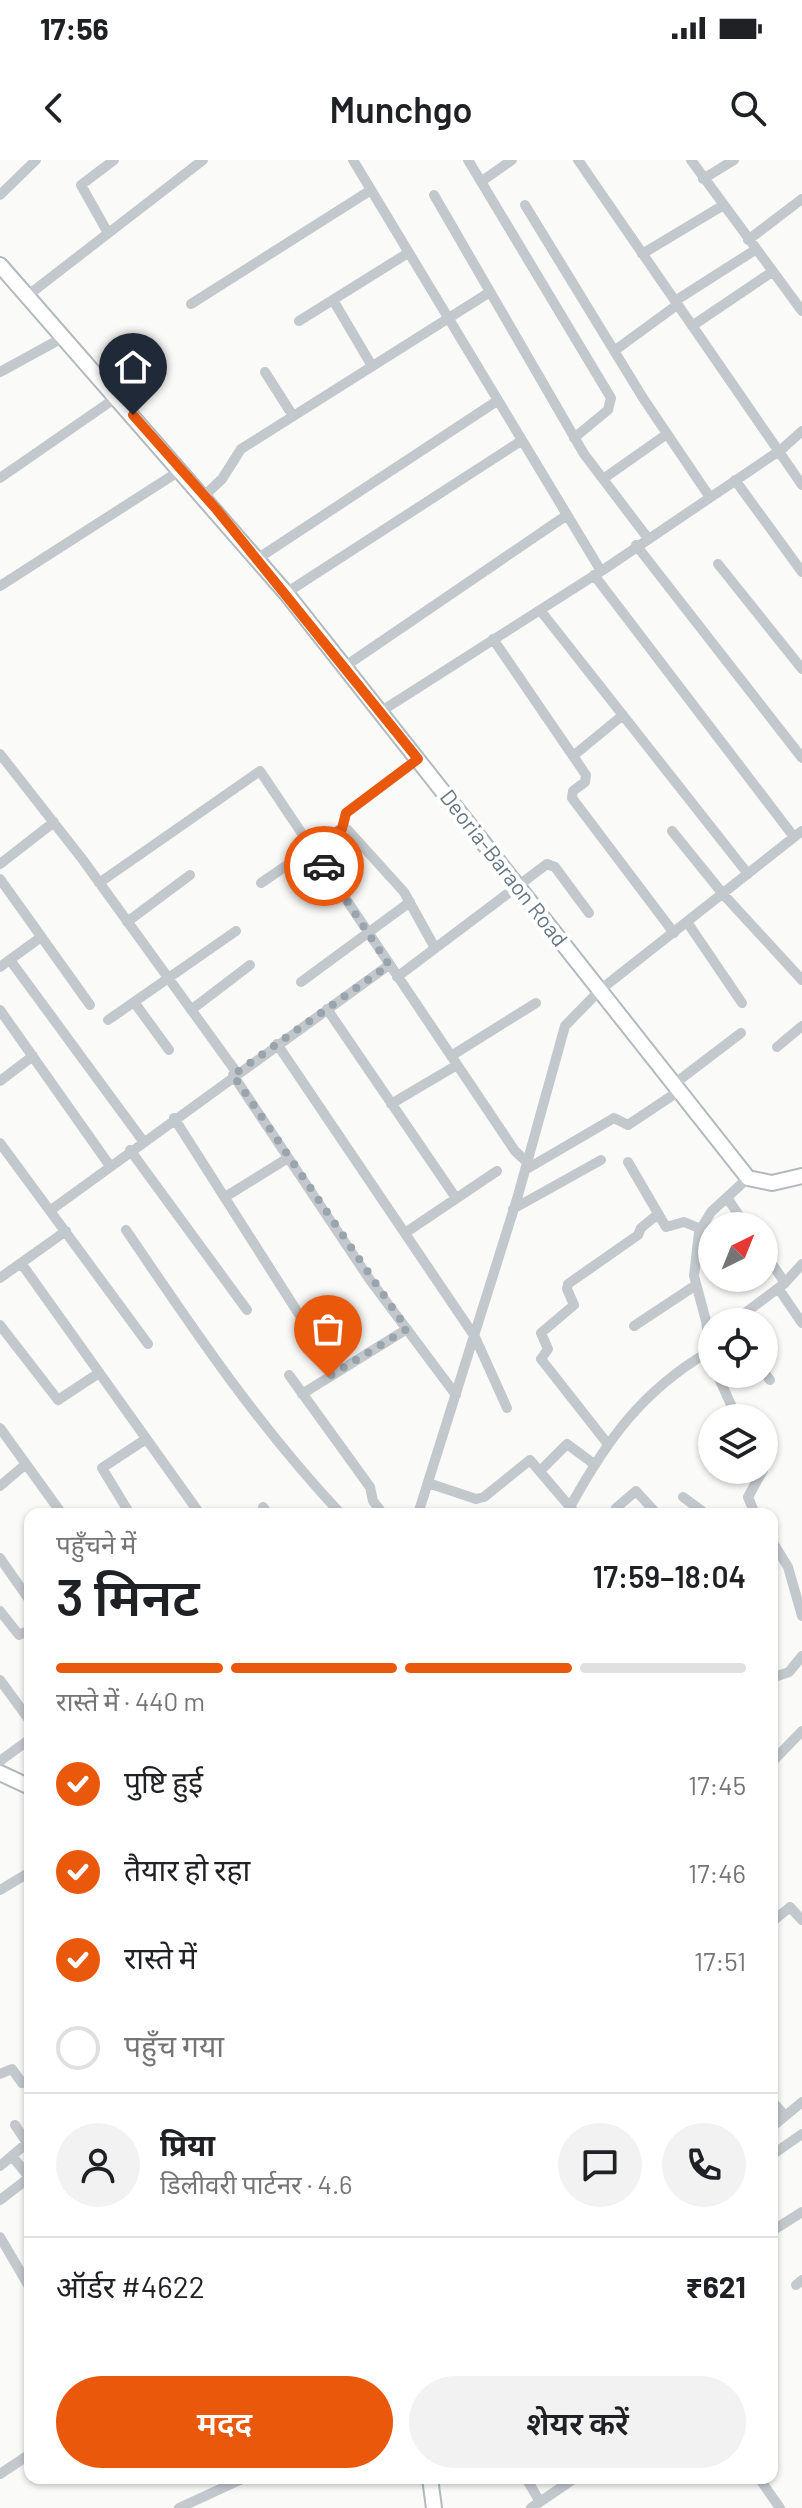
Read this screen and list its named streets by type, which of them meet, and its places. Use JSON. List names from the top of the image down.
{
  "streets": {
    "street": ["Deoria-Baraon Road"]
  },
  "north": "top right",
  "page": {
    "status": "17:56",
    "header": "Munchgo",
    "heading": ["3 मिनट", "पहुँचने में", "17:59–18:04"],
    "panel": [
      "प्रिया",
      "डिलीवरी पार्टनर · 4.6",
      "ऑर्डर #4622",
      "₹621"
    ],
    "bar": "रास्ते में · 440 m",
    "list": [
      ["पुष्टि हुई", "17:45"],
      ["तैयार हो रहा", "17:46"],
      ["रास्ते में", "17:51"],
      "पहुँच गया"
    ],
    "buttons": ["मदद", "शेयर करें"]
  }
}
